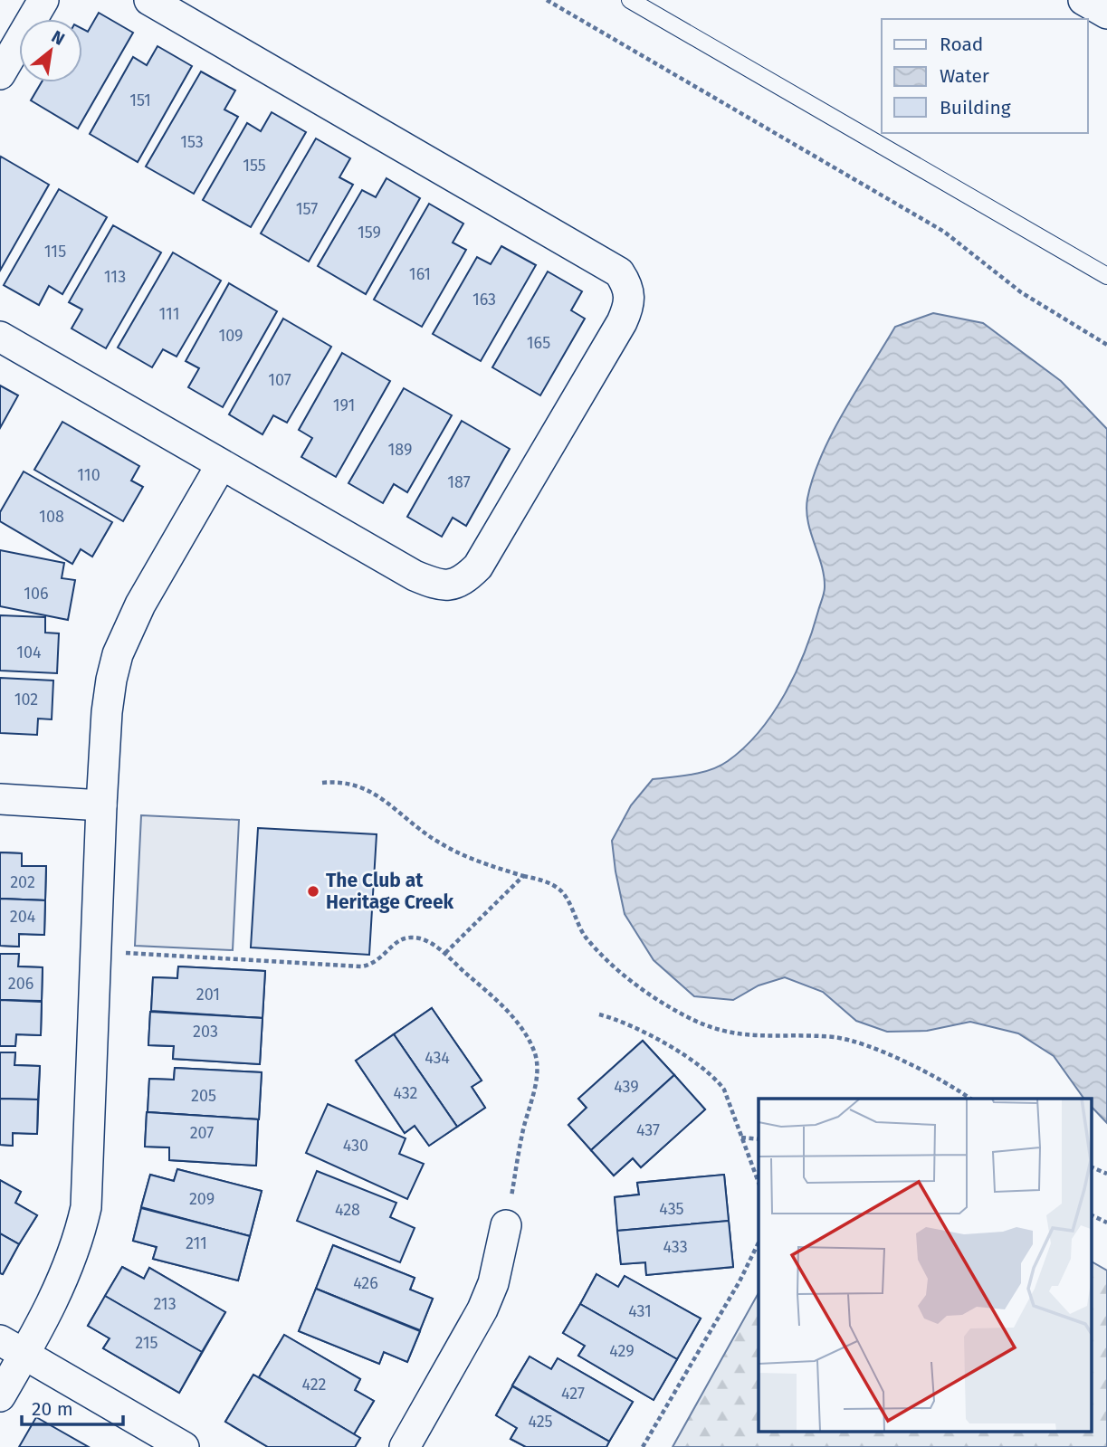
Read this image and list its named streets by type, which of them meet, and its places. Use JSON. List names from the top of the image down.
{
  "places": ["The Club at Heritage Creek"],
  "house_numbers": [
    "151",
    "153",
    "155",
    "157",
    "159",
    "115",
    "161",
    "113",
    "163",
    "111",
    "109",
    "165",
    "107",
    "191",
    "189",
    "110",
    "187",
    "108",
    "106",
    "104",
    "102",
    "202",
    "204",
    "206",
    "201",
    "203",
    "434",
    "439",
    "432",
    "205",
    "437",
    "207",
    "430",
    "209",
    "435",
    "428",
    "211",
    "433",
    "426",
    "213",
    "431",
    "215",
    "429",
    "422",
    "427",
    "425"
  ],
  "legend": ["Road", "Water", "Building"],
  "scale_bar": "20 m",
  "north": "top right"
}
